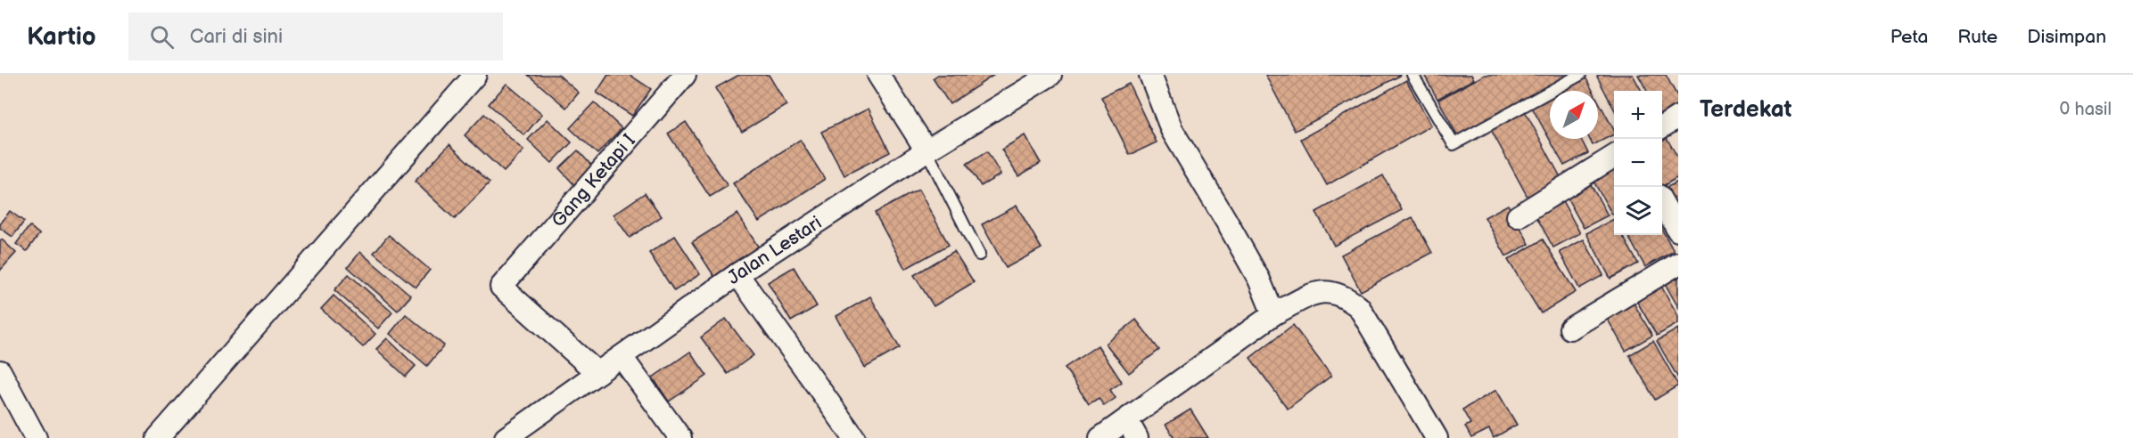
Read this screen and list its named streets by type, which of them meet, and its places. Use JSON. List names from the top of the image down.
{
  "streets": {
    "street": ["Gang Ketapi I", "Jalan Lestari"]
  },
  "crossings": [
    ["Gang Ketapi I", "Jalan Lestari"]
  ],
  "north": "top right",
  "page": {
    "header": "Kartio",
    "search": "Cari di sini",
    "nav": ["Peta", "Rute", "Disimpan"],
    "heading": ["Terdekat", "0 hasil"],
    "map_buttons": ["+", "−"]
  }
}
